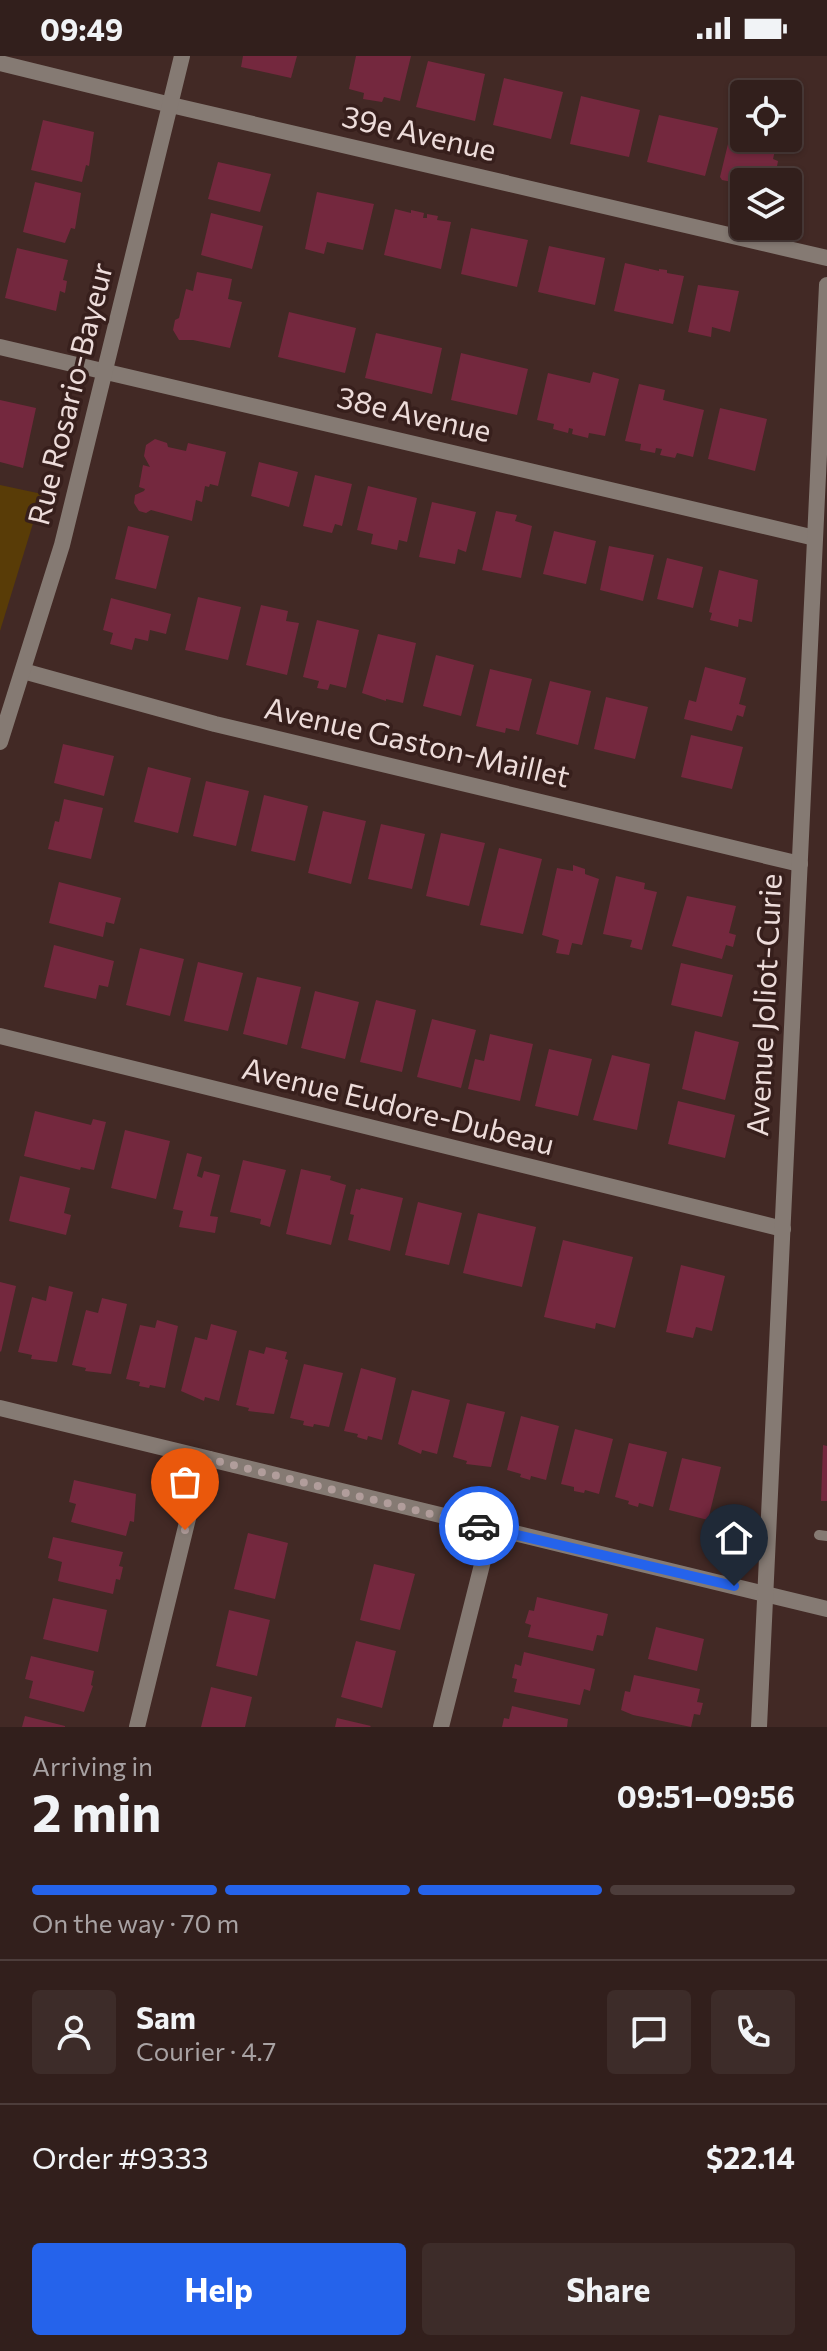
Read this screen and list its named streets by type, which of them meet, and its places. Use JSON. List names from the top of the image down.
{
  "streets": {
    "street": [
      "39e Avenue",
      "Rue Rosario-Bayeur",
      "38e Avenue",
      "Avenue Gaston-Maillet",
      "Avenue Joliot-Curie",
      "Avenue Eudore-Dubeau"
    ]
  },
  "crossings": [
    ["39e Avenue", "Rue Rosario-Bayeur"],
    ["Rue Rosario-Bayeur", "38e Avenue"],
    ["Rue Rosario-Bayeur", "Avenue Gaston-Maillet"],
    ["38e Avenue", "Avenue Joliot-Curie"],
    ["Avenue Gaston-Maillet", "Avenue Joliot-Curie"],
    ["Avenue Joliot-Curie", "Avenue Eudore-Dubeau"]
  ],
  "page": {
    "status": "09:49",
    "heading": ["2 min", "Arriving in", "09:51–09:56"],
    "panel": [
      "Sam",
      "Courier · 4.7",
      "Order #9333",
      "$22.14"
    ],
    "bar": "On the way · 70 m",
    "buttons": ["Help", "Share"]
  }
}
